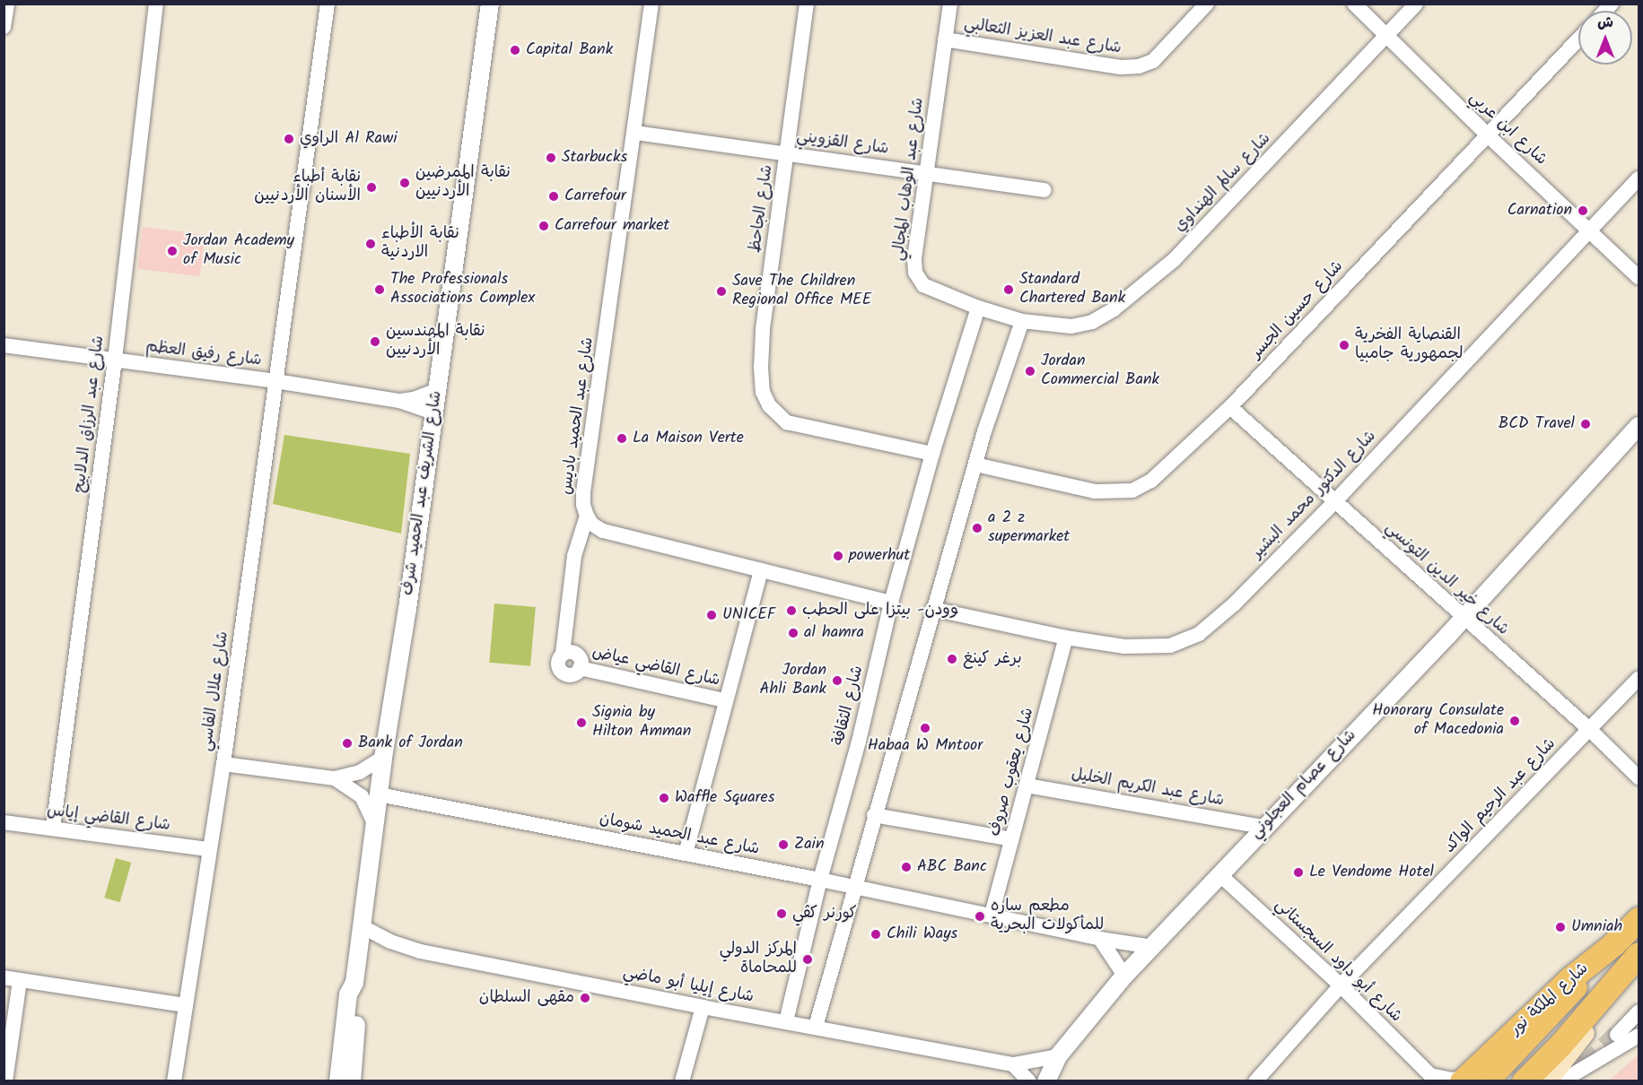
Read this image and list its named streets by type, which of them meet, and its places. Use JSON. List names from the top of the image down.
{
  "streets": {
    "highway": ["شارع الملكة نور"],
    "street": [
      "شارع عبد العزيز الثعالبي",
      "شارع ابن عربي",
      "شارع القزويني",
      "شارع عبد الوهاب المجالي",
      "شارع سالم الهنداوي",
      "شارع الجاحظ",
      "شارع حسين الجسر",
      "شارع رفيق العظم",
      "شارع عبد الرزاق الدلابيح",
      "شارع عبد الحميد باديس",
      "شارع الشريف عبد الحميد شرف",
      "شارع الدكتور محمد البشير",
      "شارع خير الدين التونسي",
      "شارع القاضي عياض",
      "شارع علال الفاسي",
      "شارع الثقافة",
      "شارع يعقوب صروف",
      "شارع عصام العجلوني",
      "شارع عبد الكريم الخليل",
      "شارع عبد الرحيم الواكد",
      "شارع القاضي إياس",
      "شارع عبد الحميد شومان",
      "شارع أبو داود السجستاني",
      "شارع إيليا أبو ماضي"
    ]
  },
  "crossings": [
    ["شارع عبد العزيز الثعالبي", "شارع عبد الوهاب المجالي"],
    ["شارع ابن عربي", "شارع سالم الهنداوي"],
    ["شارع ابن عربي", "شارع حسين الجسر"],
    ["شارع ابن عربي", "شارع الدكتور محمد البشير"],
    ["شارع القزويني", "شارع عبد الوهاب المجالي"],
    ["شارع القزويني", "شارع الجاحظ"],
    ["شارع القزويني", "شارع عبد الحميد باديس"],
    ["شارع عبد الوهاب المجالي", "شارع سالم الهنداوي"],
    ["شارع عبد الوهاب المجالي", "شارع الثقافة"],
    ["شارع الجاحظ", "شارع الثقافة"],
    ["شارع حسين الجسر", "شارع خير الدين التونسي"],
    ["شارع رفيق العظم", "شارع عبد الرزاق الدلابيح"],
    ["شارع رفيق العظم", "شارع الشريف عبد الحميد شرف"],
    ["شارع رفيق العظم", "شارع علال الفاسي"],
    ["شارع عبد الرزاق الدلابيح", "شارع القاضي إياس"],
    ["شارع عبد الحميد باديس", "شارع القاضي عياض"],
    ["شارع عبد الحميد باديس", "شارع الثقافة"],
    ["شارع الشريف عبد الحميد شرف", "شارع عبد الحميد شومان"],
    ["شارع الشريف عبد الحميد شرف", "شارع إيليا أبو ماضي"],
    ["شارع الدكتور محمد البشير", "شارع خير الدين التونسي"],
    ["شارع الدكتور محمد البشير", "شارع يعقوب صروف"],
    ["شارع خير الدين التونسي", "شارع عصام العجلوني"],
    ["شارع خير الدين التونسي", "شارع عبد الرحيم الواكد"],
    ["شارع علال الفاسي", "شارع القاضي إياس"],
    ["شارع الثقافة", "شارع عبد الحميد شومان"],
    ["شارع الثقافة", "شارع إيليا أبو ماضي"],
    ["شارع يعقوب صروف", "شارع عبد الكريم الخليل"],
    ["شارع يعقوب صروف", "شارع عبد الحميد شومان"],
    ["شارع عصام العجلوني", "شارع عبد الكريم الخليل"],
    ["شارع عصام العجلوني", "شارع عبد الحميد شومان"],
    ["شارع عصام العجلوني", "شارع أبو داود السجستاني"],
    ["شارع عصام العجلوني", "شارع إيليا أبو ماضي"],
    ["شارع عبد الرحيم الواكد", "شارع أبو داود السجستاني"]
  ],
  "places": [
    "Capital Bank",
    "الراوي Al Rawi",
    "Starbucks",
    "نقابة الممرضين الأردنيين",
    "نقابة أطباء الأسنان الأردنيين",
    "Carrefour",
    "Carnation",
    "Carrefour market",
    "نقابة الأطباء الاردنية",
    "Jordan Academy of Music",
    "The Professionals Associations Complex",
    "Standard Chartered Bank",
    "Save The Children Regional Office MEE",
    "نقابة المهندسين الأردنيين",
    "القنصاية الفخرية لجمهورية جامبيا",
    "Jordan Commercial Bank",
    "BCD Travel",
    "La Maison Verte",
    "a 2 z supermarket",
    "powerhut",
    "وودن- بيتزا على الحطب",
    "UNICEF",
    "al hamra",
    "برغر كينغ",
    "Jordan Ahli Bank",
    "Honorary Consulate of Macedonia",
    "Signia by Hilton Amman",
    "Habaa W Mntoor",
    "Bank of Jordan",
    "Waffle Squares",
    "Zain",
    "ABC Banc",
    "Le Vendome Hotel",
    "كورنر كڤي",
    "مطعم ساره للمأكولات البحرية",
    "Umniah",
    "Chili Ways",
    "المركز الدولي للمحاماة",
    "مقهى السلطان"
  ],
  "north": "top"
}
